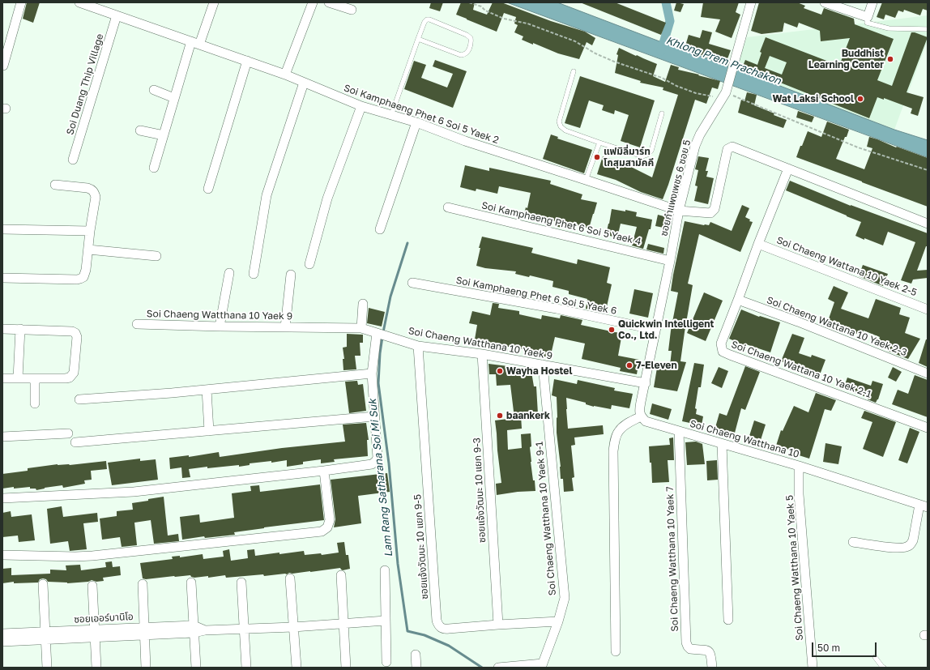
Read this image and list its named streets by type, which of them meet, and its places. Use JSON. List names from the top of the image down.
{
  "streets": {
    "street": [
      "Soi Duang Thip Village",
      "Soi Kamphaeng Phet 6 Soi 5 Yaek 2",
      "ซอยกำแพงเพชร 6 ซอย 5",
      "Soi Kamphaeng Phet 6 Soi 5 Yaek 4",
      "Soi Chaeng Wattana 10 Yaek 2-5",
      "Soi Kamphaeng Phet 6 Soi 5 Yaek 6",
      "Soi Chaeng Watthana 10 Yaek 9",
      "Soi Chaeng Wattana 10 Yaek 2-3",
      "Soi Chaeng Wattana 10 Yaek 2-1",
      "Soi Chaeng Watthana 10",
      "ซอยแจ้งวัฒนะ 10 แยก 9-3",
      "Soi Chaeng Watthana 10 Yaek 9-1",
      "ซอยแจ้งวัฒนะ 10 แยก 9-5",
      "Soi Chaeng Watthana 10 Yaek 7",
      "Soi Chaeng Watthana 10 Yaek 5",
      "ซอยเออร์บานิโอ"
    ]
  },
  "crossings": [
    ["Soi Duang Thip Village", "Soi Kamphaeng Phet 6 Soi 5 Yaek 2"],
    ["Soi Kamphaeng Phet 6 Soi 5 Yaek 2", "ซอยกำแพงเพชร 6 ซอย 5"],
    ["Soi Kamphaeng Phet 6 Soi 5 Yaek 2", "Soi Chaeng Wattana 10 Yaek 2-1"],
    ["ซอยกำแพงเพชร 6 ซอย 5", "Soi Kamphaeng Phet 6 Soi 5 Yaek 4"],
    ["ซอยกำแพงเพชร 6 ซอย 5", "Soi Kamphaeng Phet 6 Soi 5 Yaek 6"],
    ["Soi Chaeng Wattana 10 Yaek 2-5", "Soi Chaeng Wattana 10 Yaek 2-1"],
    ["Soi Chaeng Watthana 10 Yaek 9", "ซอยแจ้งวัฒนะ 10 แยก 9-3"],
    ["Soi Chaeng Watthana 10 Yaek 9", "Soi Chaeng Watthana 10 Yaek 9-1"],
    ["Soi Chaeng Watthana 10 Yaek 9", "ซอยแจ้งวัฒนะ 10 แยก 9-5"],
    ["Soi Chaeng Wattana 10 Yaek 2-3", "Soi Chaeng Wattana 10 Yaek 2-1"],
    ["Soi Chaeng Watthana 10", "Soi Chaeng Watthana 10 Yaek 7"],
    ["Soi Chaeng Watthana 10", "Soi Chaeng Watthana 10 Yaek 5"],
    ["ซอยแจ้งวัฒนะ 10 แยก 9-3", "ซอยแจ้งวัฒนะ 10 แยก 9-5"],
    ["Soi Chaeng Watthana 10 Yaek 9-1", "ซอยแจ้งวัฒนะ 10 แยก 9-5"]
  ],
  "water": ["Khlong Prem Prachakon", "Lam Rang Satharana Soi Mi Suk"],
  "places": [
    "Buddhist Learning Center",
    "Wat Laksi School",
    "แฟมิลี่มาร์ท โกสุมสามัคคี",
    "Quickwin Intelligent Co., Ltd.",
    "7-Eleven",
    "Wayha Hostel",
    "baankerk"
  ],
  "scale_bar": "50 m"
}
